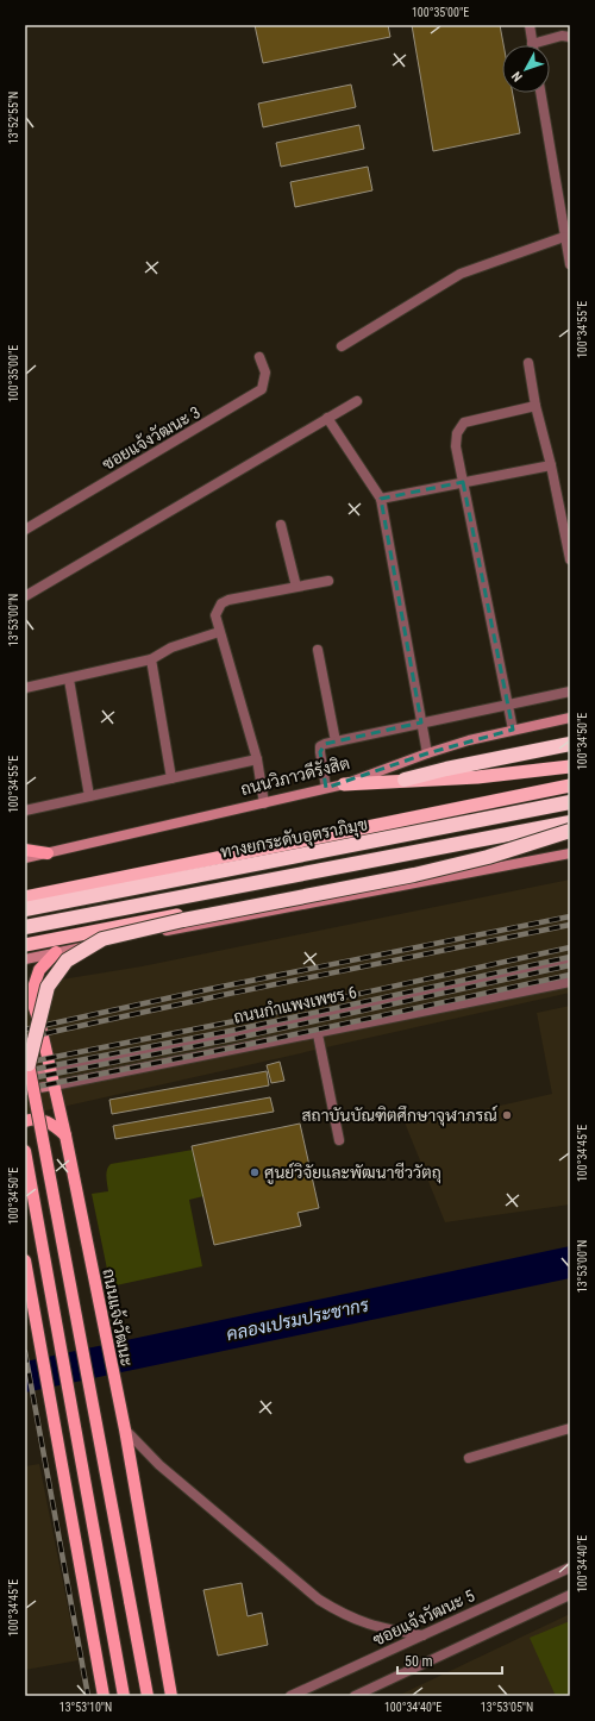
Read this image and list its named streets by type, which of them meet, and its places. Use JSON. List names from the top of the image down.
{
  "streets": {
    "highway": ["ทางยกระดับอุตราภิมุข"],
    "main road": ["ถนนวิภาวดีรังสิต", "ถนนกำแพงเพชร 6", "ถนนแจ้งวัฒนะ"],
    "street": ["ซอยแจ้งวัฒนะ 3", "ซอยแจ้งวัฒนะ 5"]
  },
  "crossings": [
    ["ถนนกำแพงเพชร 6", "ถนนแจ้งวัฒนะ"]
  ],
  "water": ["คลองเปรมประชากร"],
  "places": ["สถาบันบัณฑิตศึกษาจุฬาภรณ์", "ศูนย์วิจัยและพัฒนาชีววัตถุ"],
  "scale_bar": "50 m",
  "north": "bottom left",
  "coordinates": [
    "100°35'00\"E",
    "13°52'55\"N",
    "100°34'55\"E",
    "13°53'00\"N",
    "100°34'50\"E",
    "100°34'45\"E",
    "100°34'40\"E",
    "13°53'10\"N",
    "13°53'05\"N"
  ]
}
